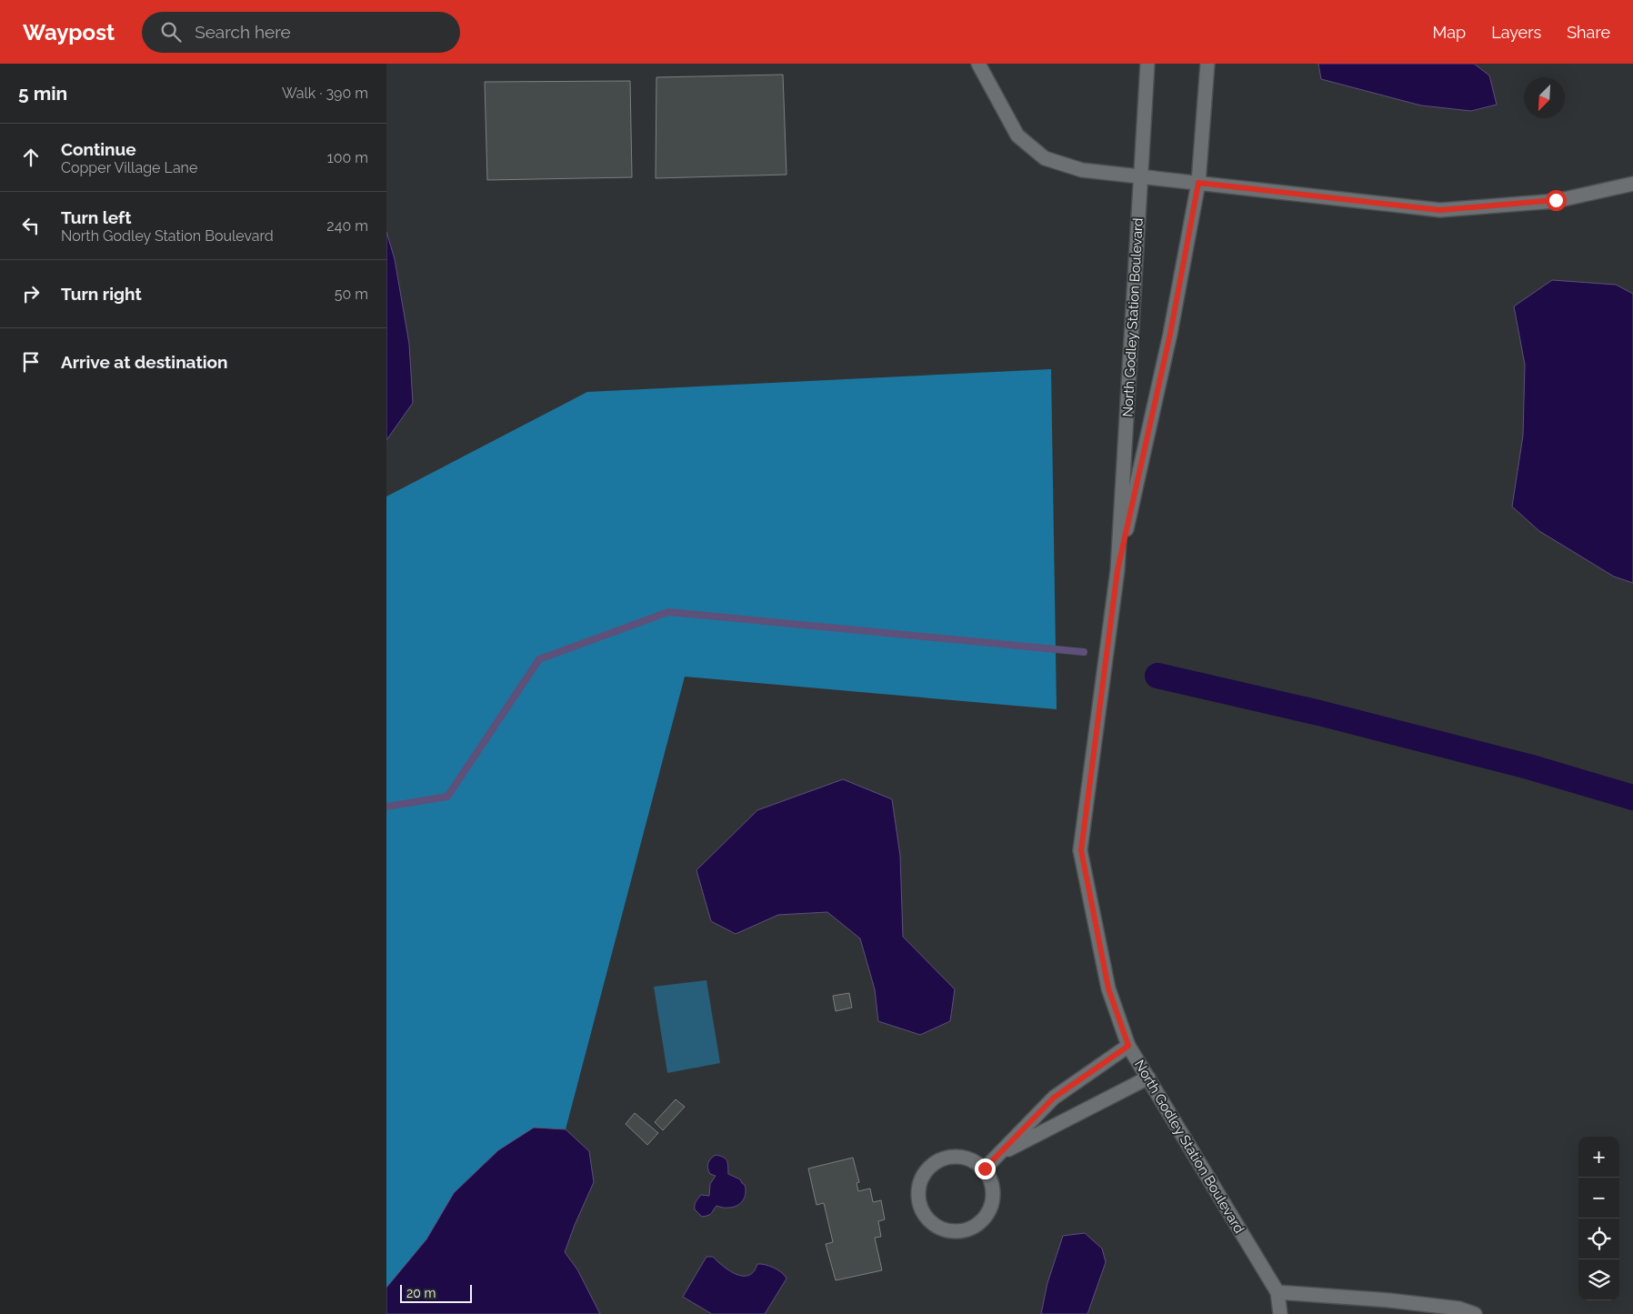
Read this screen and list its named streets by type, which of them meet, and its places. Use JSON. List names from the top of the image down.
{
  "streets": {
    "street": ["North Godley Station Boulevard"]
  },
  "scale_bar": "20 m",
  "north": "bottom left",
  "page": {
    "header": "Waypost",
    "search": "Search here",
    "nav": ["Map", "Layers", "Share"],
    "heading": ["5 min", "Walk · 390 m"],
    "list": [
      ["Continue", "Copper Village Lane", "100 m"],
      ["Turn left", "North Godley Station Boulevard", "240 m"],
      ["Turn right", "50 m"],
      "Arrive at destination"
    ],
    "map_buttons": ["+", "−"],
    "scale": "20 m"
  }
}
